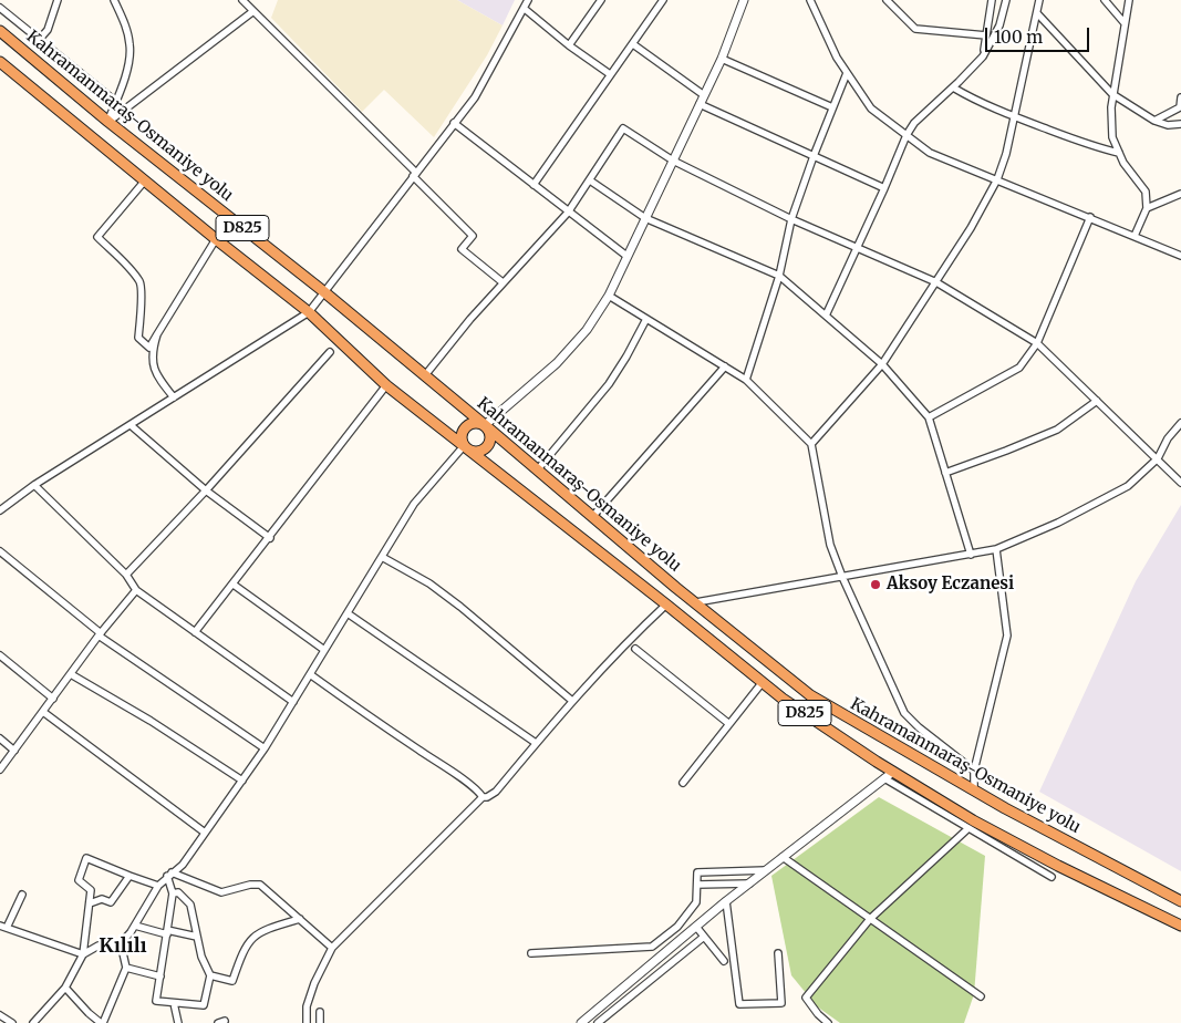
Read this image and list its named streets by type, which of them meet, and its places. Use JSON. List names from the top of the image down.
{
  "streets": {
    "highway": ["Kahramanmaraş-Osmaniye yolu", "D825"]
  },
  "crossings": [
    ["Kahramanmaraş-Osmaniye yolu", "D825"]
  ],
  "districts": ["Kılılı"],
  "places": ["Aksoy Eczanesi"],
  "scale_bar": "100 m"
}
